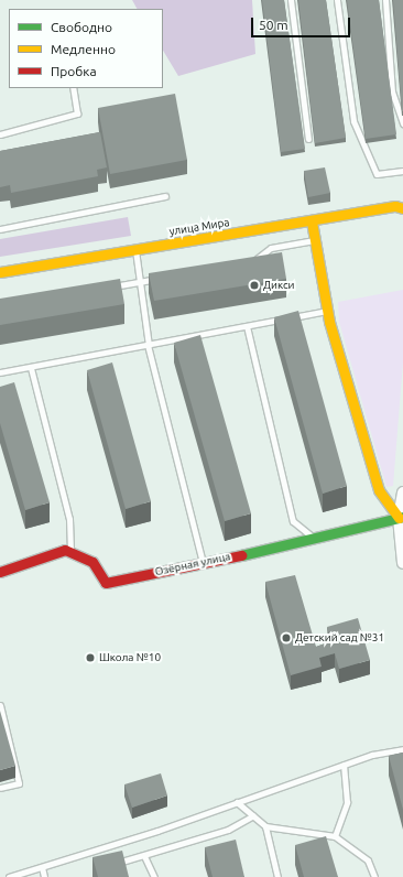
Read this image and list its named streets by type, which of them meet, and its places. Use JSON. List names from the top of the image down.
{
  "streets": {
    "street": ["улица Мира", "Озёрная улица"]
  },
  "places": ["Дикси", "Детский сад №31", "Школа №10"],
  "legend": ["Свободно", "Медленно", "Пробка"],
  "scale_bar": "50 m"
}
